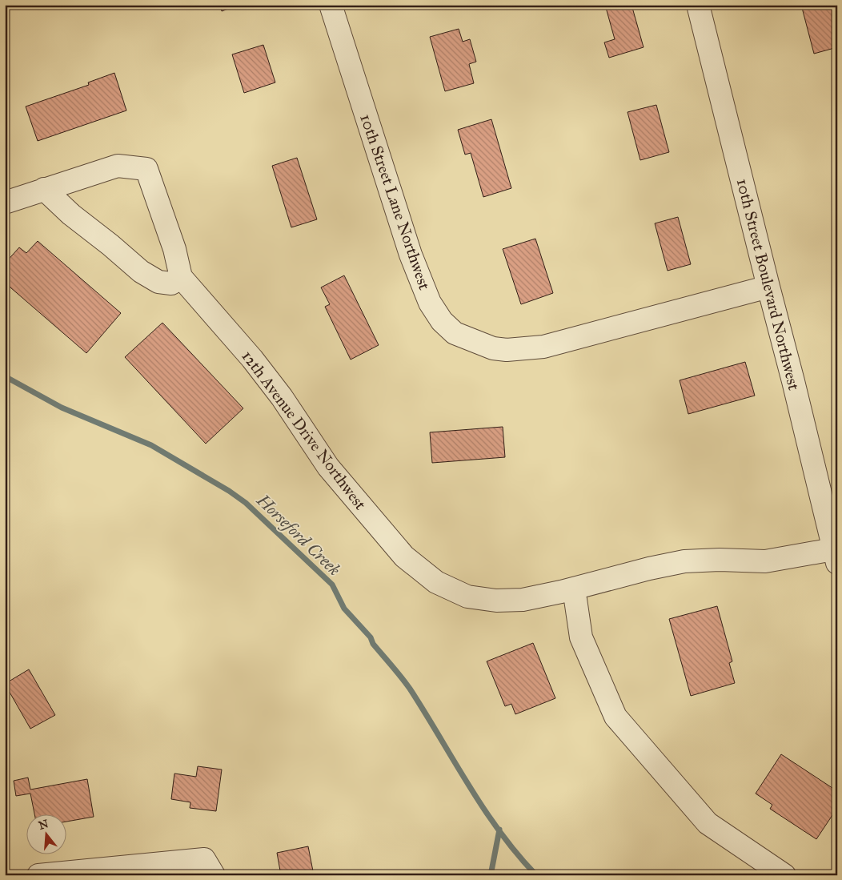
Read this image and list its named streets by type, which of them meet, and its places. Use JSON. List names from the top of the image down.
{
  "streets": {
    "street": ["10th Street Lane Northwest", "10th Street Boulevard Northwest", "12th Avenue Drive Northwest"]
  },
  "crossings": [
    ["10th Street Lane Northwest", "10th Street Boulevard Northwest"],
    ["10th Street Boulevard Northwest", "12th Avenue Drive Northwest"]
  ],
  "water": ["Horseford Creek"],
  "north": "top"
}
